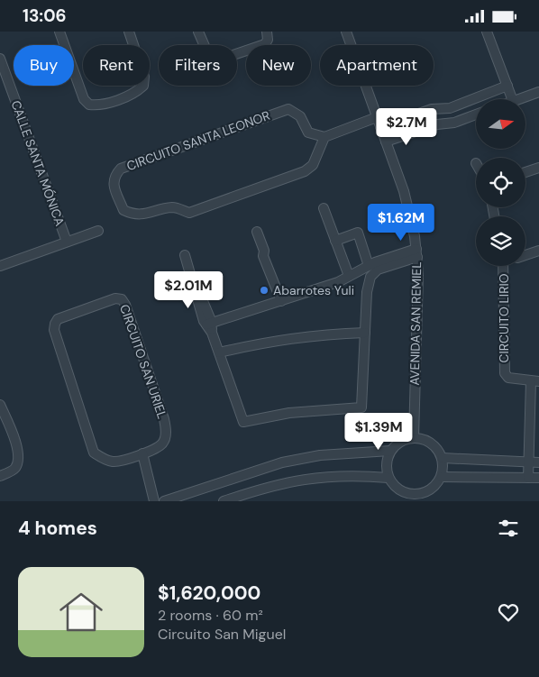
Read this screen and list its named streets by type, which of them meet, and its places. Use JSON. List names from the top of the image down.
{
  "streets": {
    "street": [
      "CIRCUITO SANTA LEONOR",
      "CALLE SANTA MÓNICA",
      "CIRCUITO LIRIO",
      "AVENIDA SAN REMIEL",
      "CIRCUITO SAN URIEL"
    ]
  },
  "places": ["Abarrotes Yuli"],
  "north": "right",
  "page": {
    "status": "13:06",
    "chip": [
      "Buy",
      "Rent",
      "Filters",
      "New",
      "Apartment"
    ],
    "price": [
      "$2.7M",
      "$1.62M",
      "$2.01M",
      "$1.39M"
    ],
    "heading": "4 homes",
    "list": [
      {
        "name": "$1,620,000",
        "note": "2 rooms · 60 m² · Circuito San Miguel"
      }
    ]
  }
}
